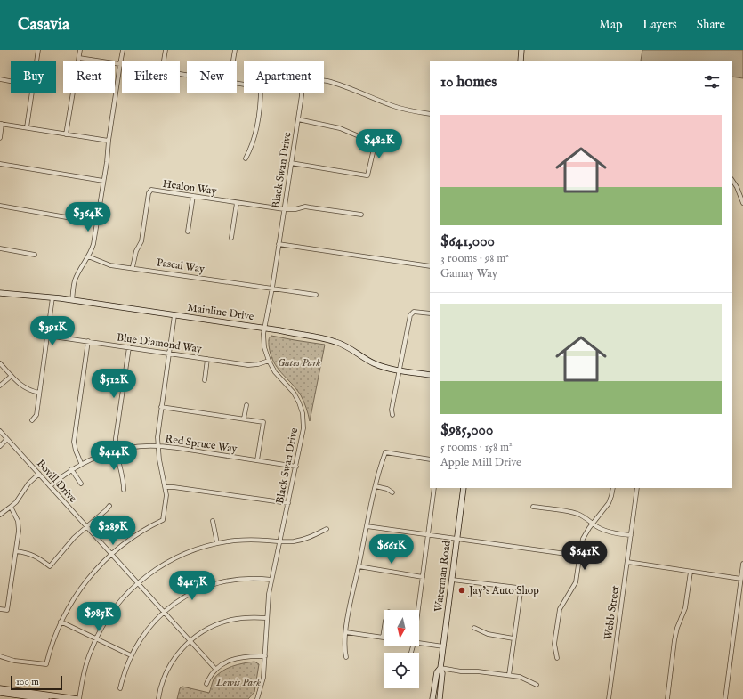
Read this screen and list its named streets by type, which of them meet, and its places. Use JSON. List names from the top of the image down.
{
  "streets": {
    "street": [
      "Black Swan Drive",
      "Healon Way",
      "Pascal Way",
      "Mainline Drive",
      "Blue Diamond Way",
      "Red Spruce Way",
      "Bovill Drive",
      "Waterman Road",
      "Webb Street"
    ]
  },
  "crossings": [
    ["Black Swan Drive", "Healon Way"],
    ["Black Swan Drive", "Pascal Way"],
    ["Black Swan Drive", "Mainline Drive"],
    ["Black Swan Drive", "Blue Diamond Way"],
    ["Black Swan Drive", "Red Spruce Way"],
    ["Healon Way", "Pascal Way"],
    ["Red Spruce Way", "Bovill Drive"]
  ],
  "parks": ["Gates Park", "Lewis Park"],
  "places": ["Jay’s Auto Shop"],
  "scale_bar": "100 m",
  "north": "bottom",
  "page": {
    "header": "Casavia",
    "nav": ["Map", "Layers", "Share"],
    "chip": [
      "Buy",
      "Rent",
      "Filters",
      "New",
      "Apartment"
    ],
    "heading": "10 homes",
    "list": [
      {
        "name": "$641,000",
        "note": "3 rooms · 98 m² · Gamay Way"
      },
      {
        "name": "$985,000",
        "note": "5 rooms · 158 m² · Apple Mill Drive"
      }
    ],
    "price": [
      "$482K",
      "$364K",
      "$391K",
      "$512K",
      "$414K",
      "$289K",
      "$661K",
      "$641K",
      "$417K",
      "$985K"
    ],
    "scale": "100 m"
  }
}
